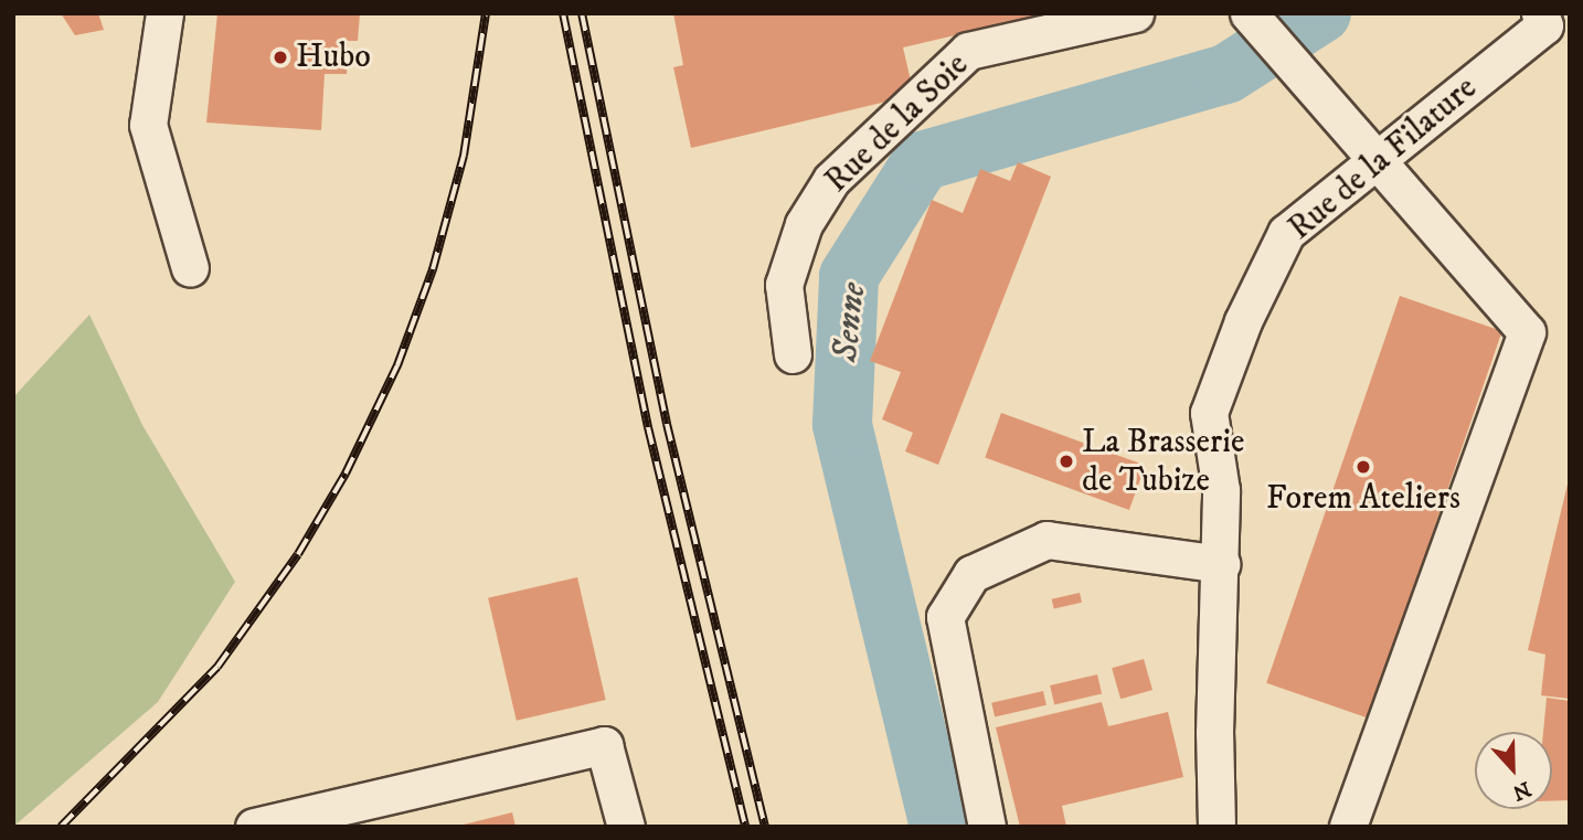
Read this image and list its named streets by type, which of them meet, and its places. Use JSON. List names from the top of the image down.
{
  "streets": {
    "street": ["Rue de la Soie", "Rue de la Filature"]
  },
  "water": ["Senne"],
  "places": ["Hubo", "La Brasserie de Tubize", "Forem Ateliers"],
  "north": "bottom"
}
